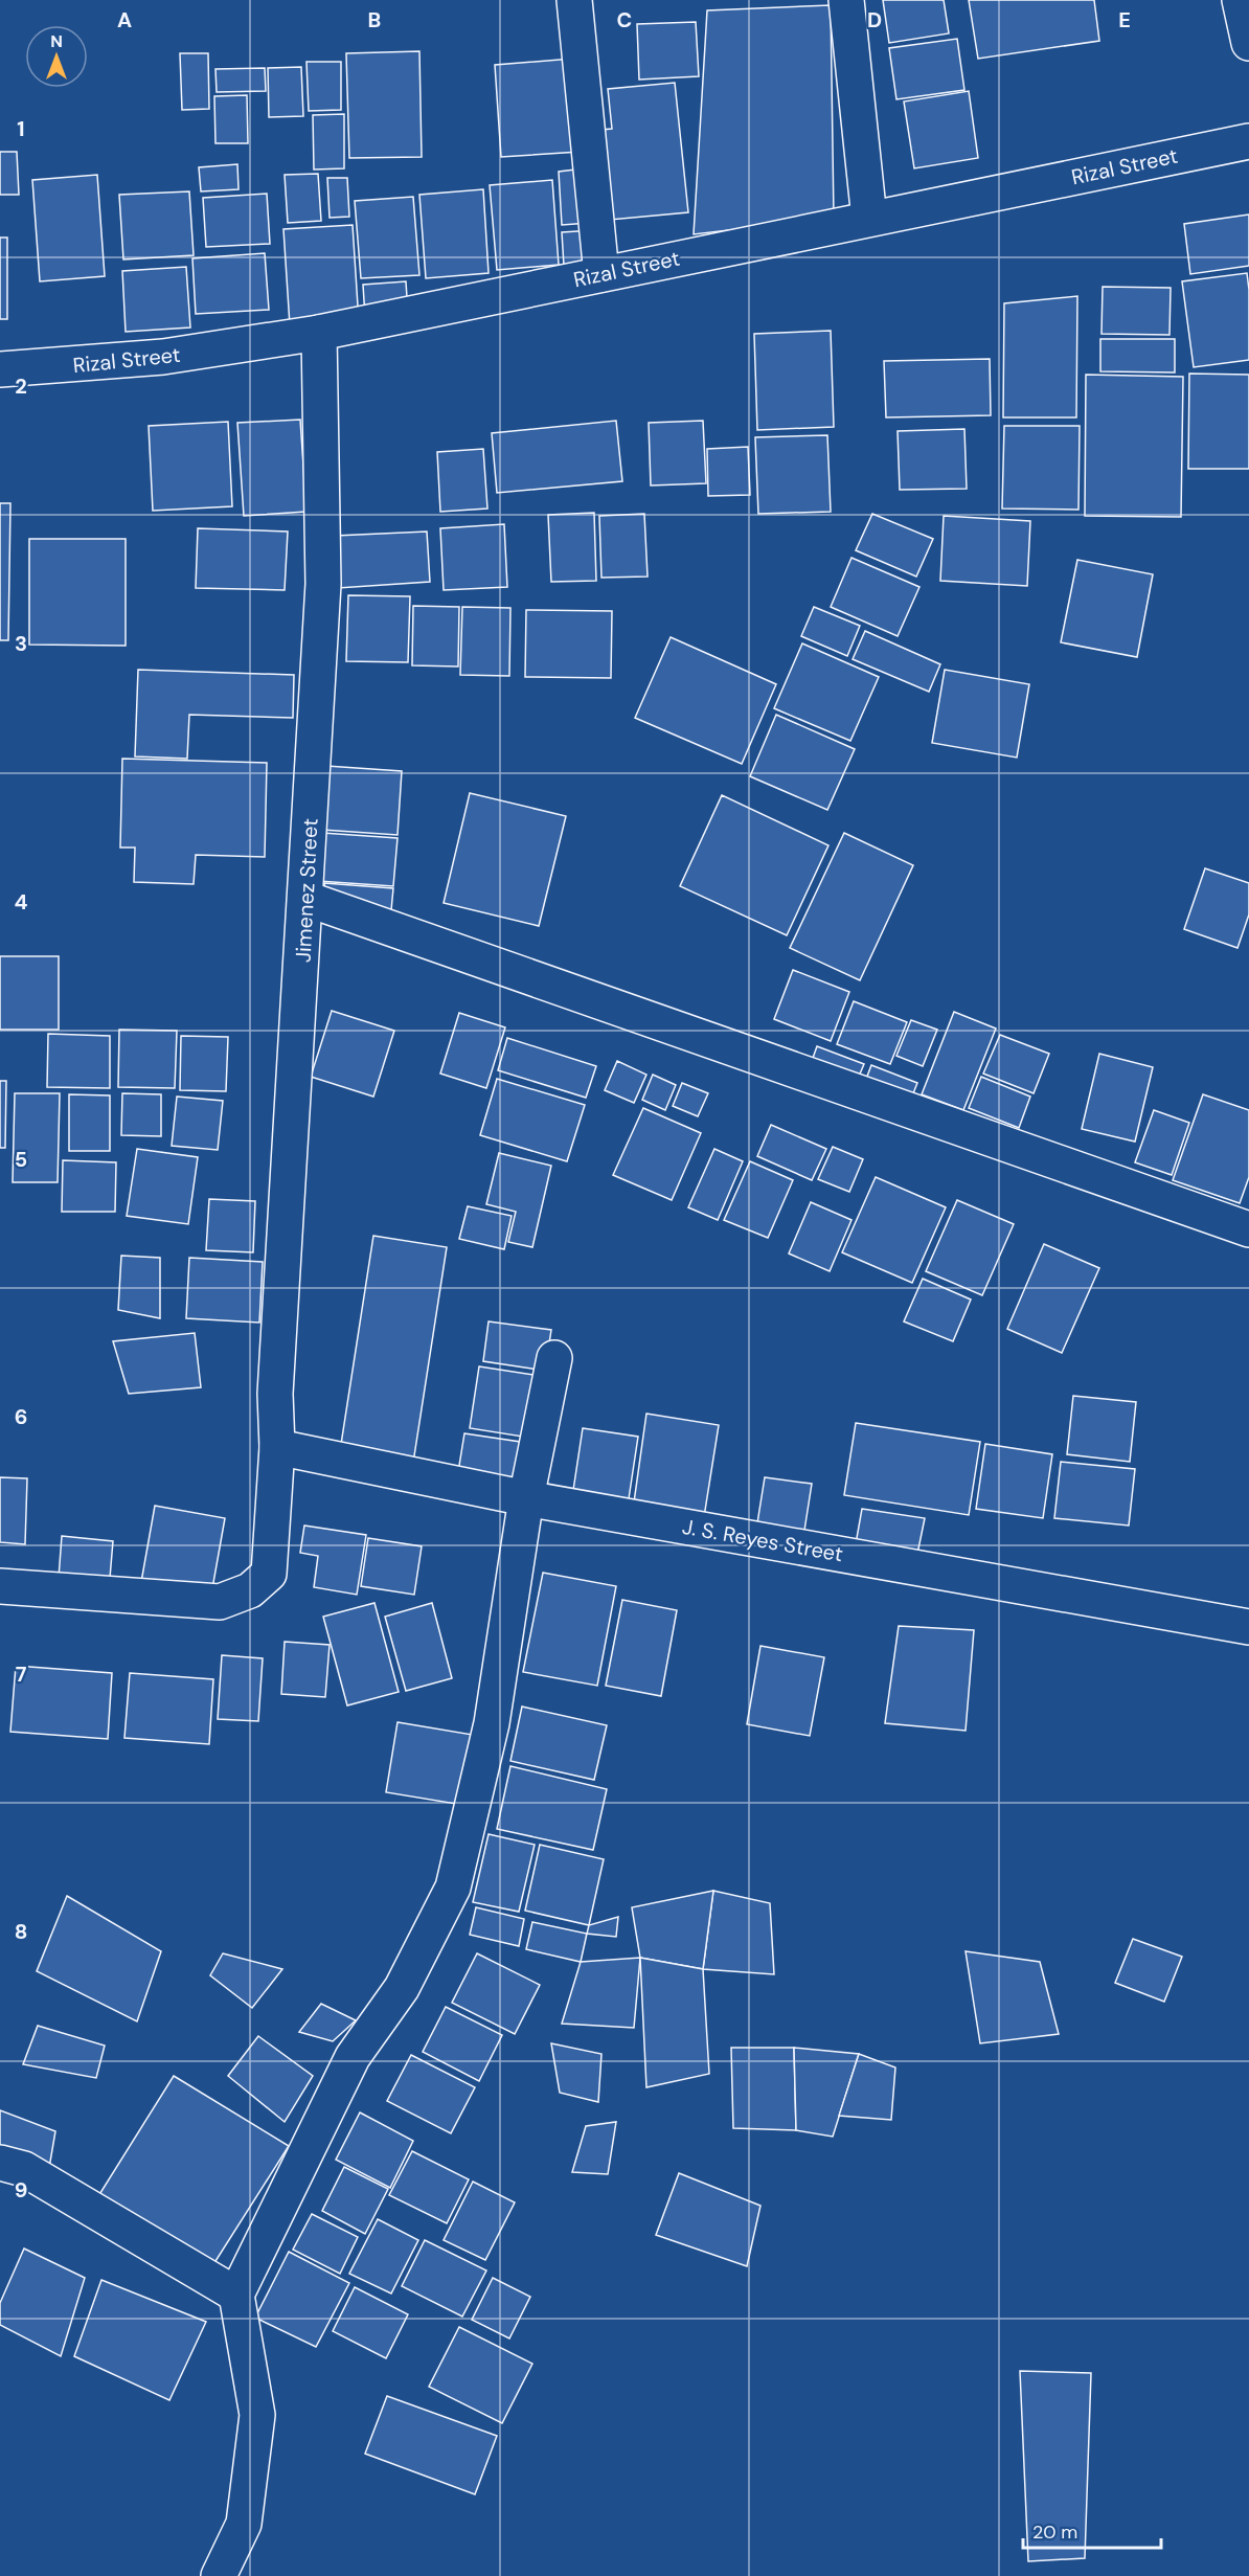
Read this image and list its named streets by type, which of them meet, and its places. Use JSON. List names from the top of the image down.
{
  "streets": {
    "street": ["Rizal Street", "Jimenez Street", "J. S. Reyes Street"]
  },
  "crossings": [
    ["Rizal Street", "Jimenez Street"],
    ["Jimenez Street", "J. S. Reyes Street"]
  ],
  "scale_bar": "20 m",
  "north": "top",
  "grid": {
    "columns": [
      "A",
      "B",
      "C",
      "D",
      "E"
    ],
    "rows": [
      "1",
      "2",
      "3",
      "4",
      "5",
      "6",
      "7",
      "8",
      "9"
    ]
  }
}
